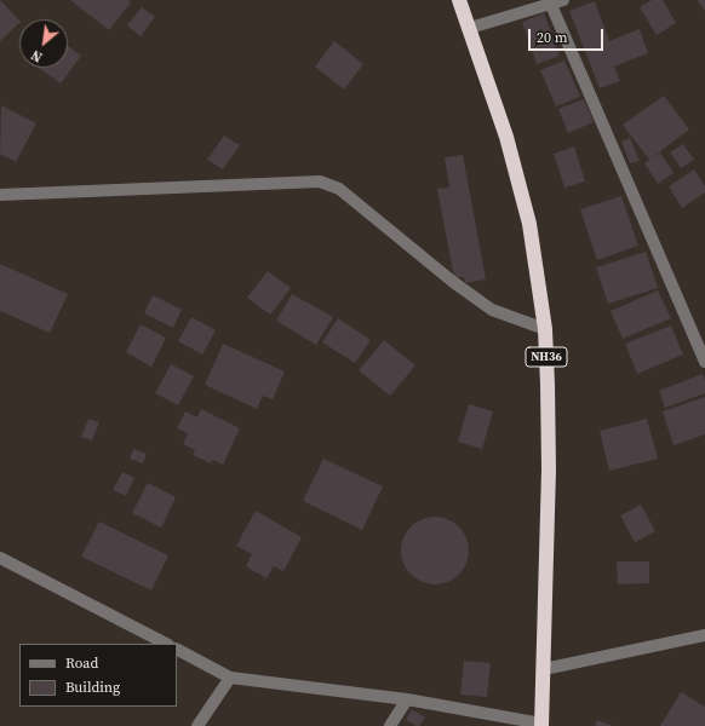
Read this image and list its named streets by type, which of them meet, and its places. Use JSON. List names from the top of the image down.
{
  "streets": {
    "highway": ["NH36"]
  },
  "legend": ["Road", "Building"],
  "scale_bar": "20 m",
  "north": "bottom left"
}
